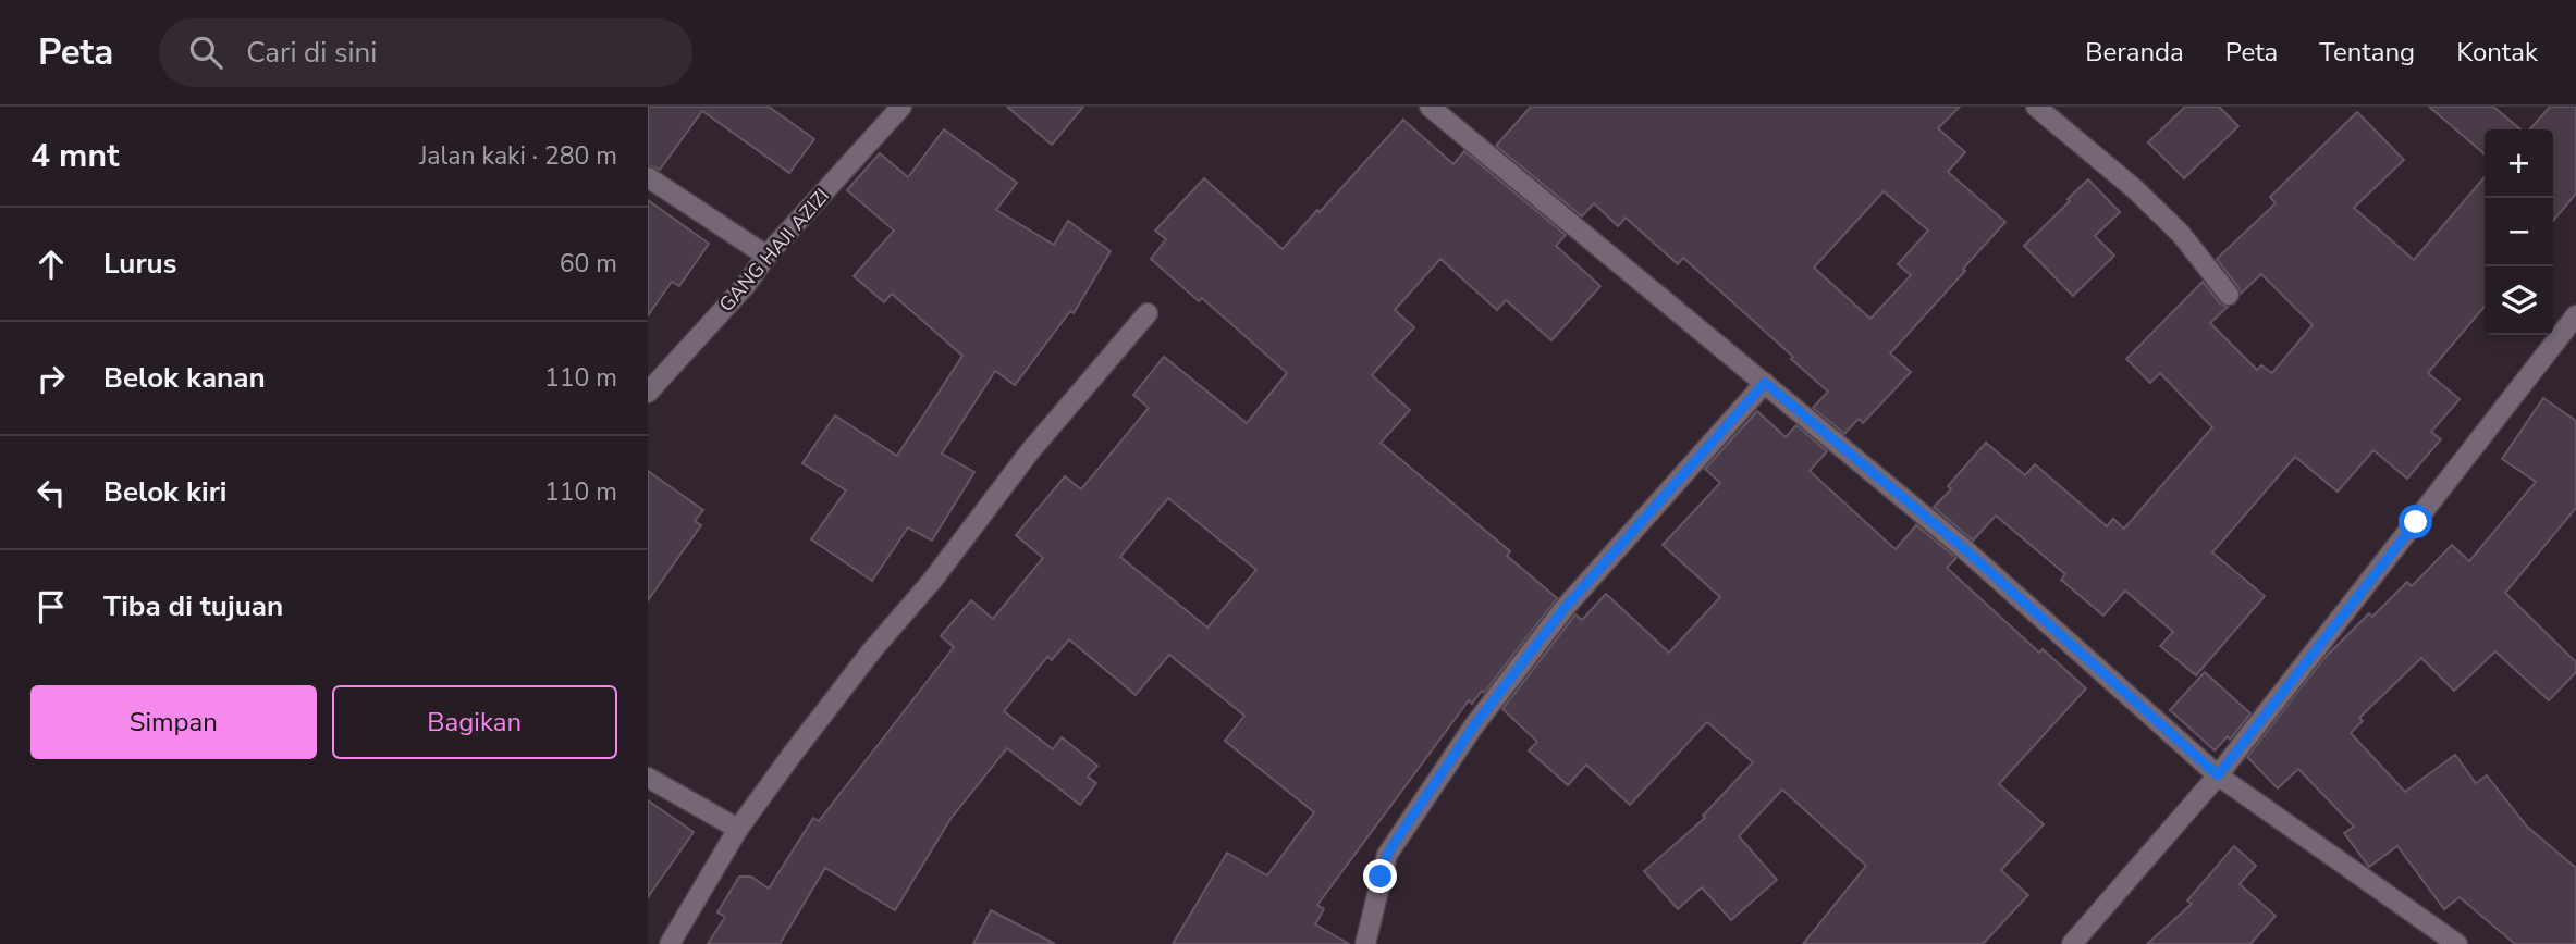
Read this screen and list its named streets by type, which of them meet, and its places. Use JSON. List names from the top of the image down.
{
  "streets": {
    "street": ["GANG HAJI AZIZI"]
  },
  "page": {
    "header": "Peta",
    "search": "Cari di sini",
    "nav": [
      "Beranda",
      "Peta",
      "Tentang",
      "Kontak"
    ],
    "heading": ["4 mnt", "Jalan kaki · 280 m"],
    "map_buttons": ["+", "−"],
    "list": [
      ["Lurus", "60 m"],
      ["Belok kanan", "110 m"],
      ["Belok kiri", "110 m"],
      "Tiba di tujuan"
    ],
    "buttons": ["Simpan", "Bagikan"]
  }
}
